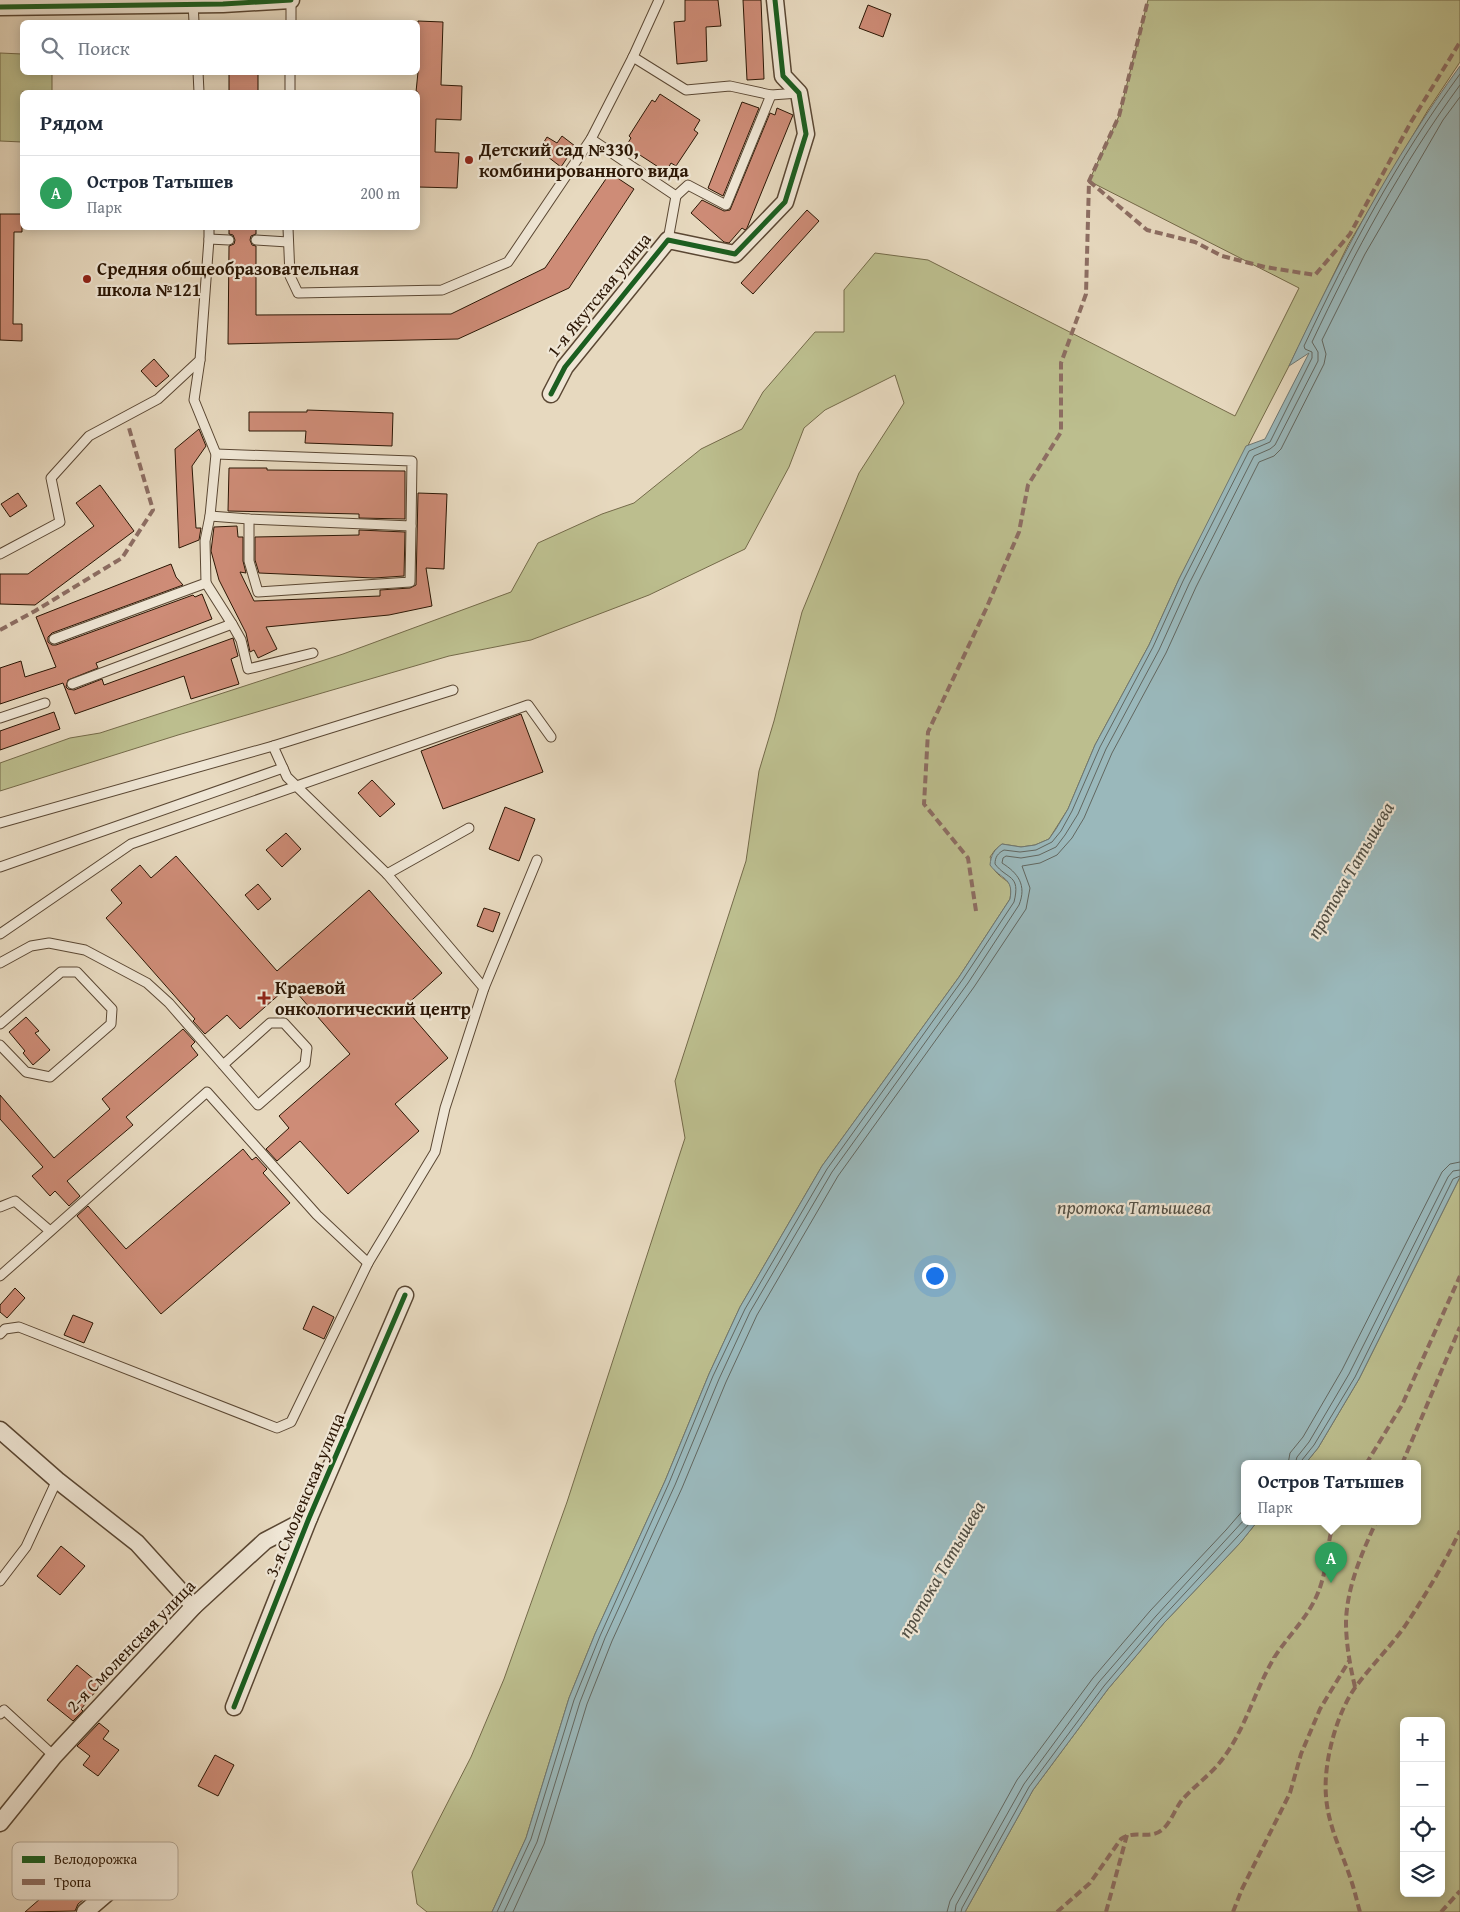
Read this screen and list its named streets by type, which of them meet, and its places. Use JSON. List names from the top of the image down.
{
  "streets": {
    "street": ["1-я Якутская улица", "3-я Смоленская улица", "2-я Смоленская улица"]
  },
  "crossings": [
    ["3-я Смоленская улица", "2-я Смоленская улица"]
  ],
  "water": ["протока Татышева"],
  "places": {
    "other": ["Детский сад №330, комбинированного вида", "Средняя общеобразовательная школа №121"],
    "health": ["Краевой онкологический центр"]
  },
  "legend": ["Велодорожка", "Тропа"],
  "page": {
    "search": "Поиск",
    "heading": "Рядом",
    "list": [
      {
        "mark": "A",
        "name": "Остров Татышев",
        "note": "Парк",
        "value": "200 m"
      }
    ],
    "popup": ["Остров Татышев", "Парк"],
    "pins": "A",
    "map_buttons": ["+", "−"]
  }
}
